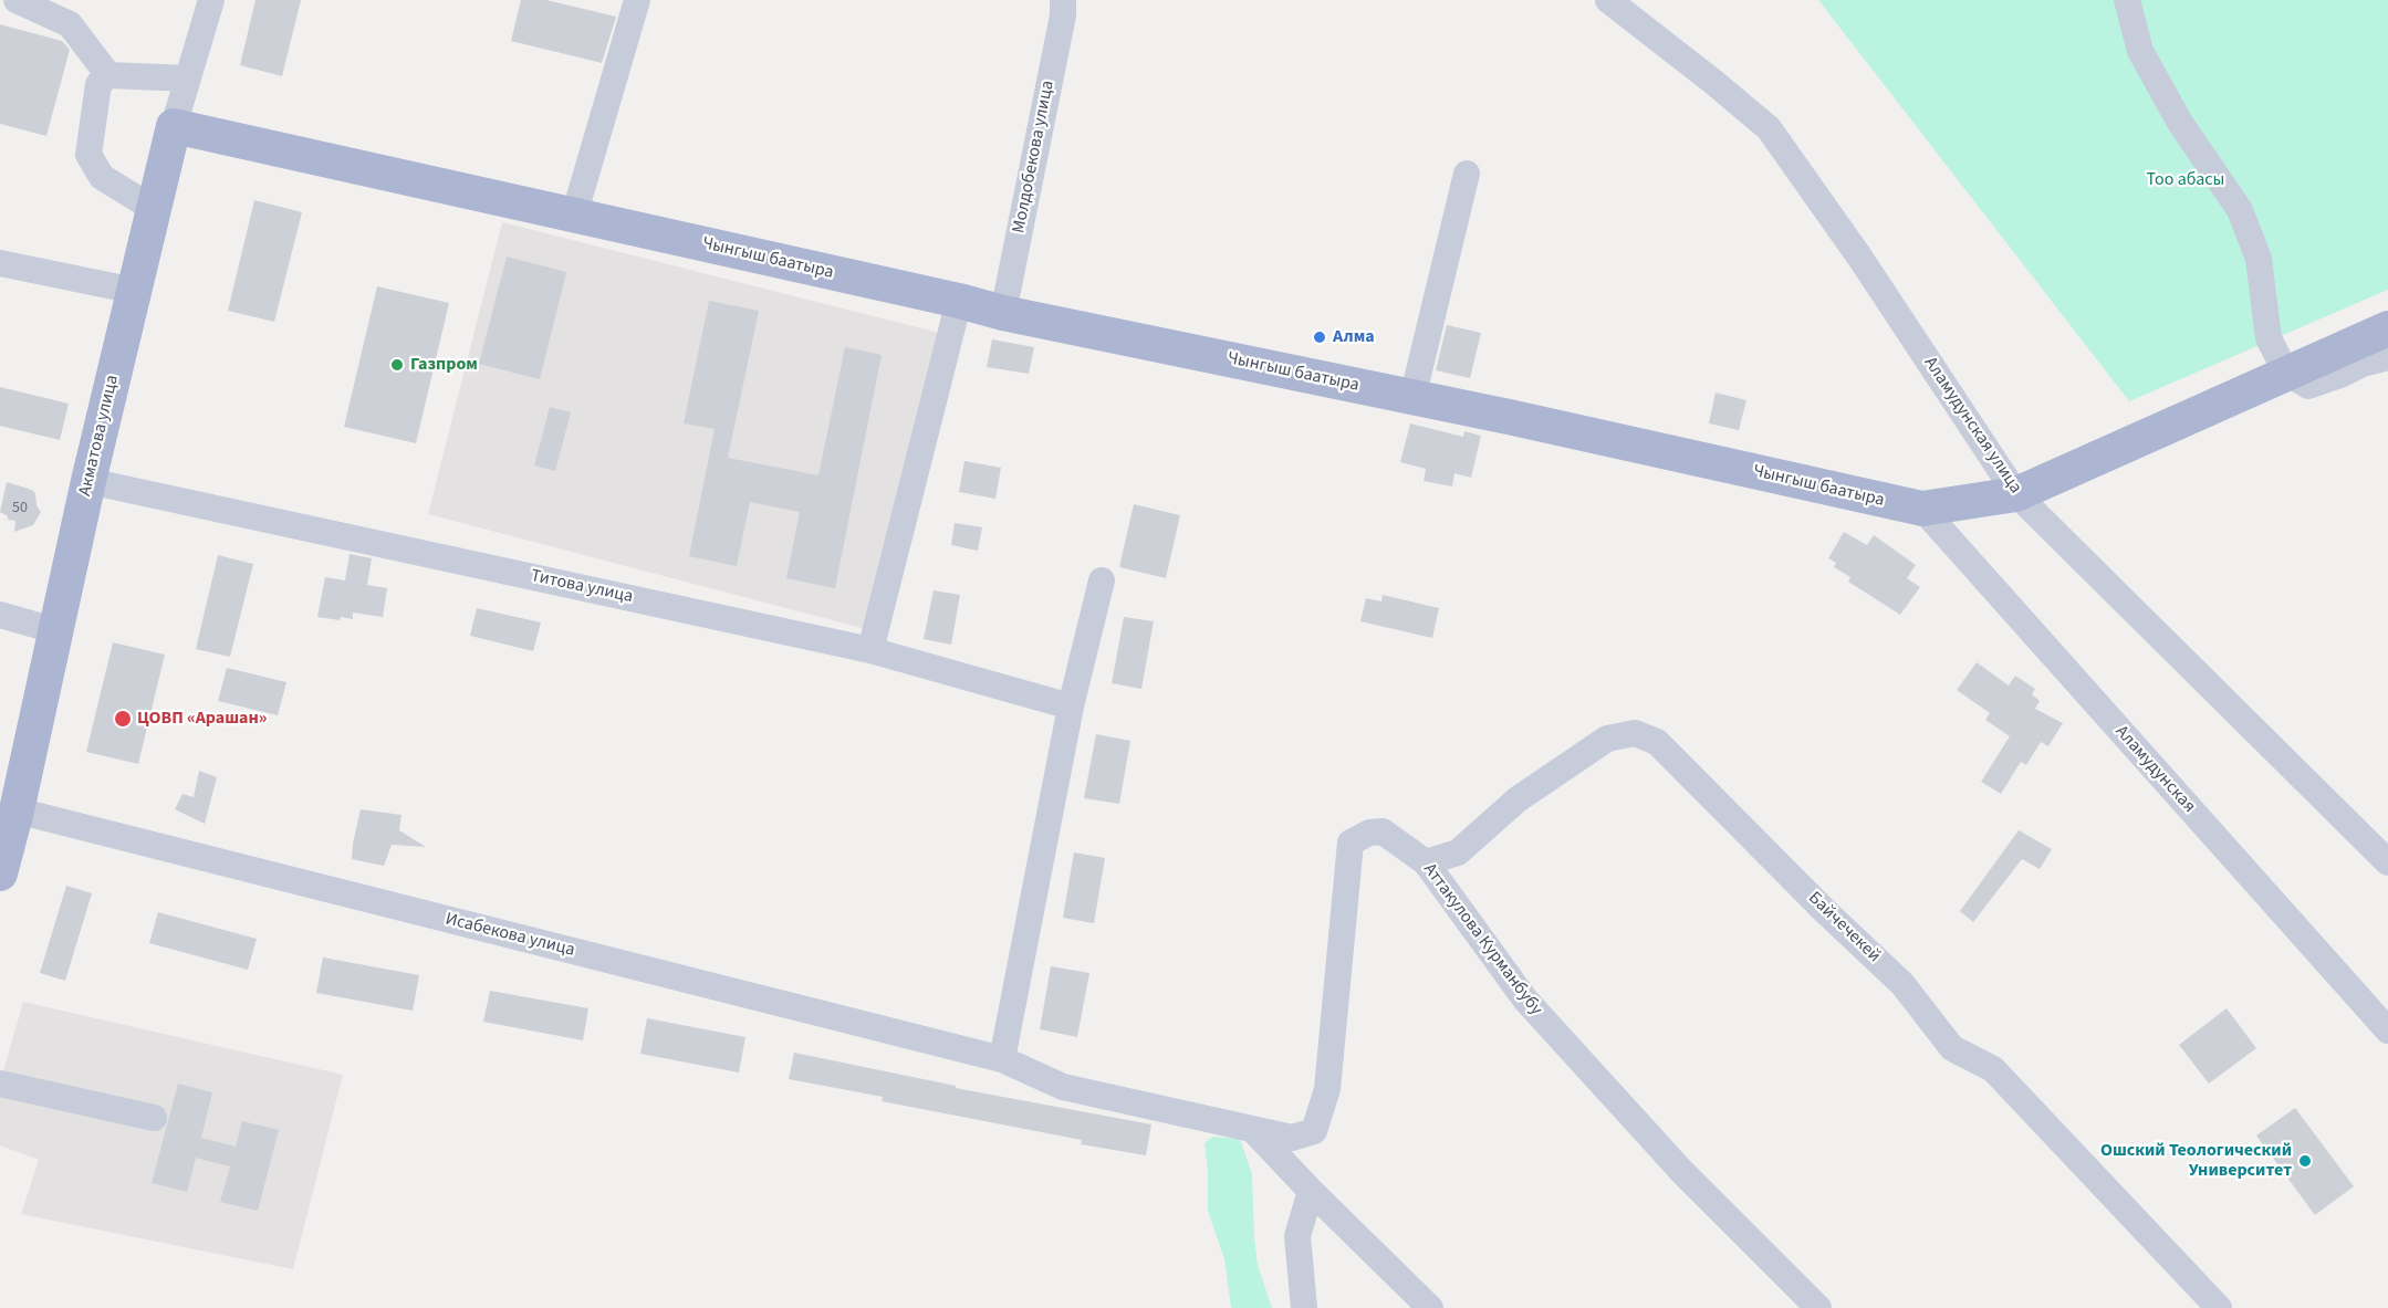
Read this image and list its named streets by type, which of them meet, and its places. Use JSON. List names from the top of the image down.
{
  "streets": {
    "main road": ["Чынгыш баатыра", "Акматова улица"],
    "street": [
      "Молдобекова улица",
      "Аламудунская улица",
      "Титова улица",
      "Аламудунская",
      "Байчечекей",
      "Исабекова улица",
      "Аттакулова Курманбубу"
    ]
  },
  "crossings": [
    ["Молдобекова улица", "Чынгыш баатыра"],
    ["Чынгыш баатыра", "Аламудунская улица"],
    ["Чынгыш баатыра", "Акматова улица"],
    ["Чынгыш баатыра", "Аламудунская"],
    ["Акматова улица", "Титова улица"],
    ["Акматова улица", "Исабекова улица"],
    ["Байчечекей", "Аттакулова Курманбубу"],
    ["Исабекова улица", "Аттакулова Курманбубу"]
  ],
  "parks": ["Тоо абасы"],
  "places": [
    "Алма",
    "Газпром",
    "ЦОВП «Арашан»",
    "Ошский Теологический Университет"
  ],
  "house_numbers": ["50"]
}
